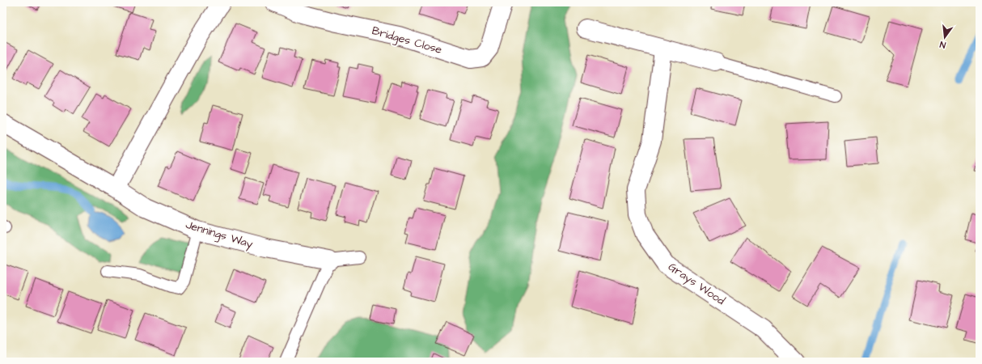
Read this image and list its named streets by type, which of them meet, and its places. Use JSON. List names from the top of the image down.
{
  "streets": {
    "street": ["Bridges Close", "Jennings Way", "Grays Wood"]
  },
  "north": "bottom"
}
